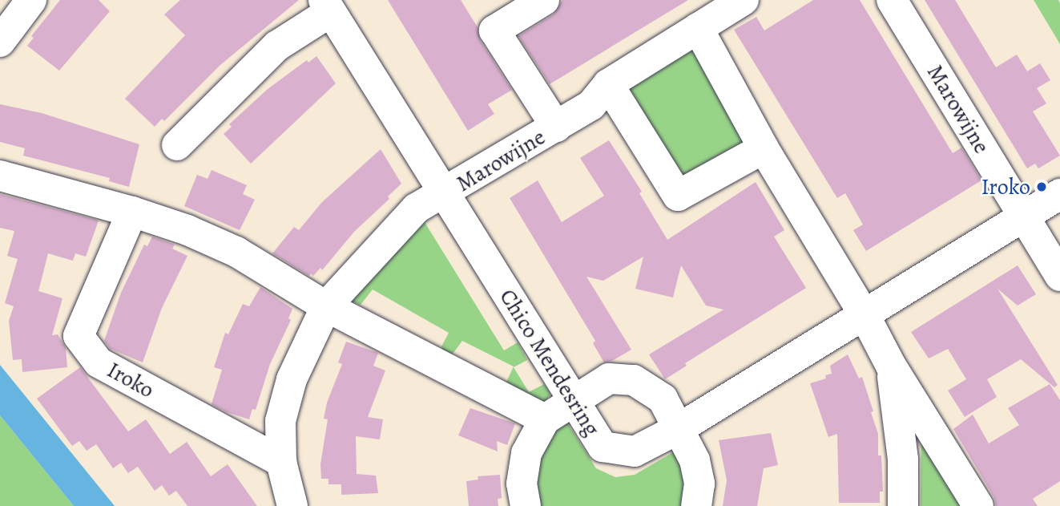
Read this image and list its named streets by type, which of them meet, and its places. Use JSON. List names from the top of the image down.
{
  "streets": {
    "street": ["Marowijne", "Chico Mendesring", "Iroko"]
  },
  "crossings": [
    ["Marowijne", "Chico Mendesring"]
  ],
  "places": ["Iroko"]
}
